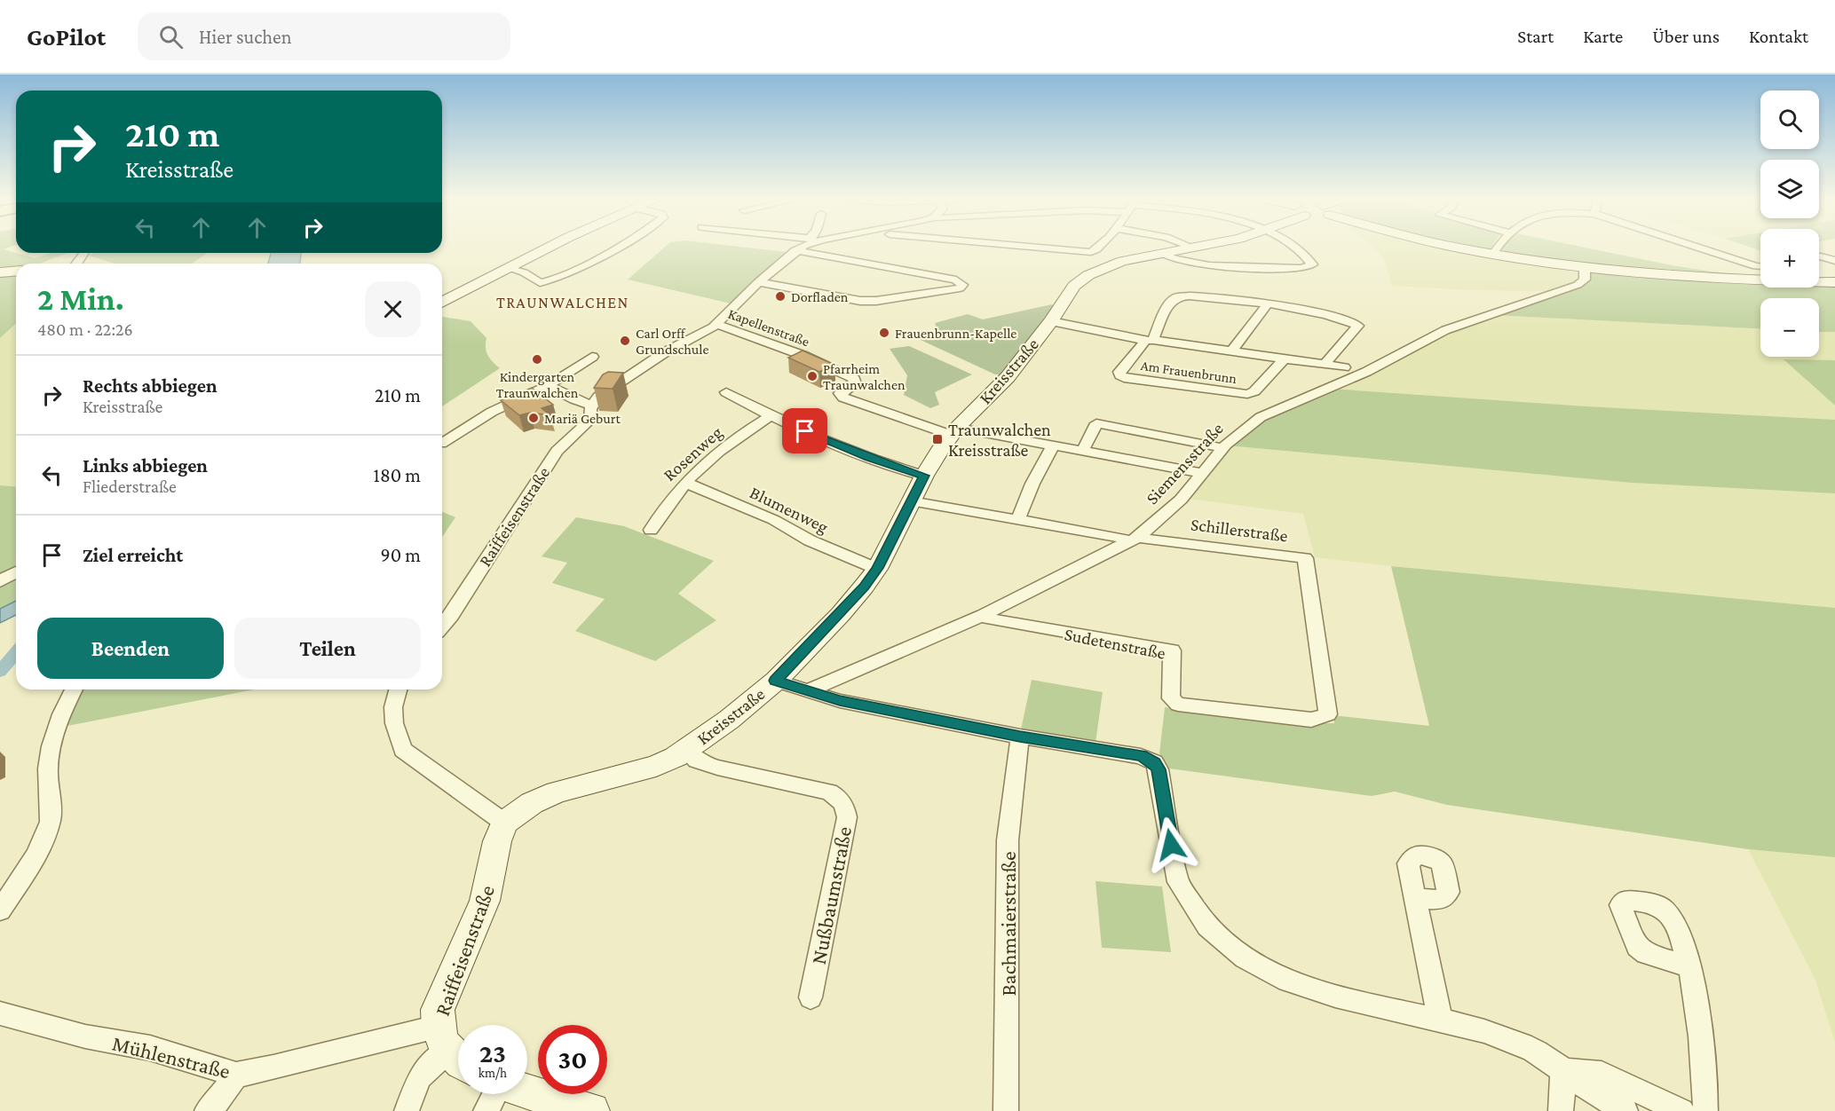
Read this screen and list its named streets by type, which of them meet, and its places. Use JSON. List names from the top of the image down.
{
  "streets": {
    "street": [
      "Kapellenstraße",
      "Kreisstraße",
      "Am Frauenbrunn",
      "Rosenweg",
      "Siemensstraße",
      "Blumenweg",
      "Raiffeisenstraße",
      "Schillerstraße",
      "Sudetenstraße",
      "Nußbaumstraße",
      "Bachmaierstraße",
      "Mühlenstraße"
    ]
  },
  "crossings": [
    ["Kapellenstraße", "Kreisstraße"],
    ["Kreisstraße", "Am Frauenbrunn"],
    ["Kreisstraße", "Blumenweg"],
    ["Kreisstraße", "Raiffeisenstraße"],
    ["Kreisstraße", "Schillerstraße"],
    ["Kreisstraße", "Nußbaumstraße"],
    ["Rosenweg", "Blumenweg"],
    ["Siemensstraße", "Schillerstraße"],
    ["Siemensstraße", "Sudetenstraße"],
    ["Schillerstraße", "Sudetenstraße"]
  ],
  "districts": ["TRAUNWALCHEN"],
  "places": {
    "other": [
      "Dorfladen",
      "Frauenbrunn-Kapelle",
      "Carl Orff Grundschule",
      "Kindergarten Traunwalchen",
      "Pfarrheim Traunwalchen",
      "Mariä Geburt"
    ],
    "transit": ["Traunwalchen Kreisstraße"]
  },
  "page": {
    "header": "GoPilot",
    "search": "Hier suchen",
    "nav": [
      "Start",
      "Karte",
      "Über uns",
      "Kontakt"
    ],
    "map_buttons": ["+", "−"],
    "turn": ["210 m", "Kreisstraße"],
    "heading": ["2 Min.", "480 m · 22:26"],
    "list": [
      {
        "name": "Rechts abbiegen",
        "note": "Kreisstraße",
        "value": "210 m"
      },
      {
        "name": "Links abbiegen",
        "note": "Fliederstraße",
        "value": "180 m"
      },
      {
        "name": "Ziel erreicht",
        "value": "90 m"
      }
    ],
    "buttons": ["Beenden", "Teilen"],
    "speed": "23 km/h",
    "limit": "30"
  }
}
